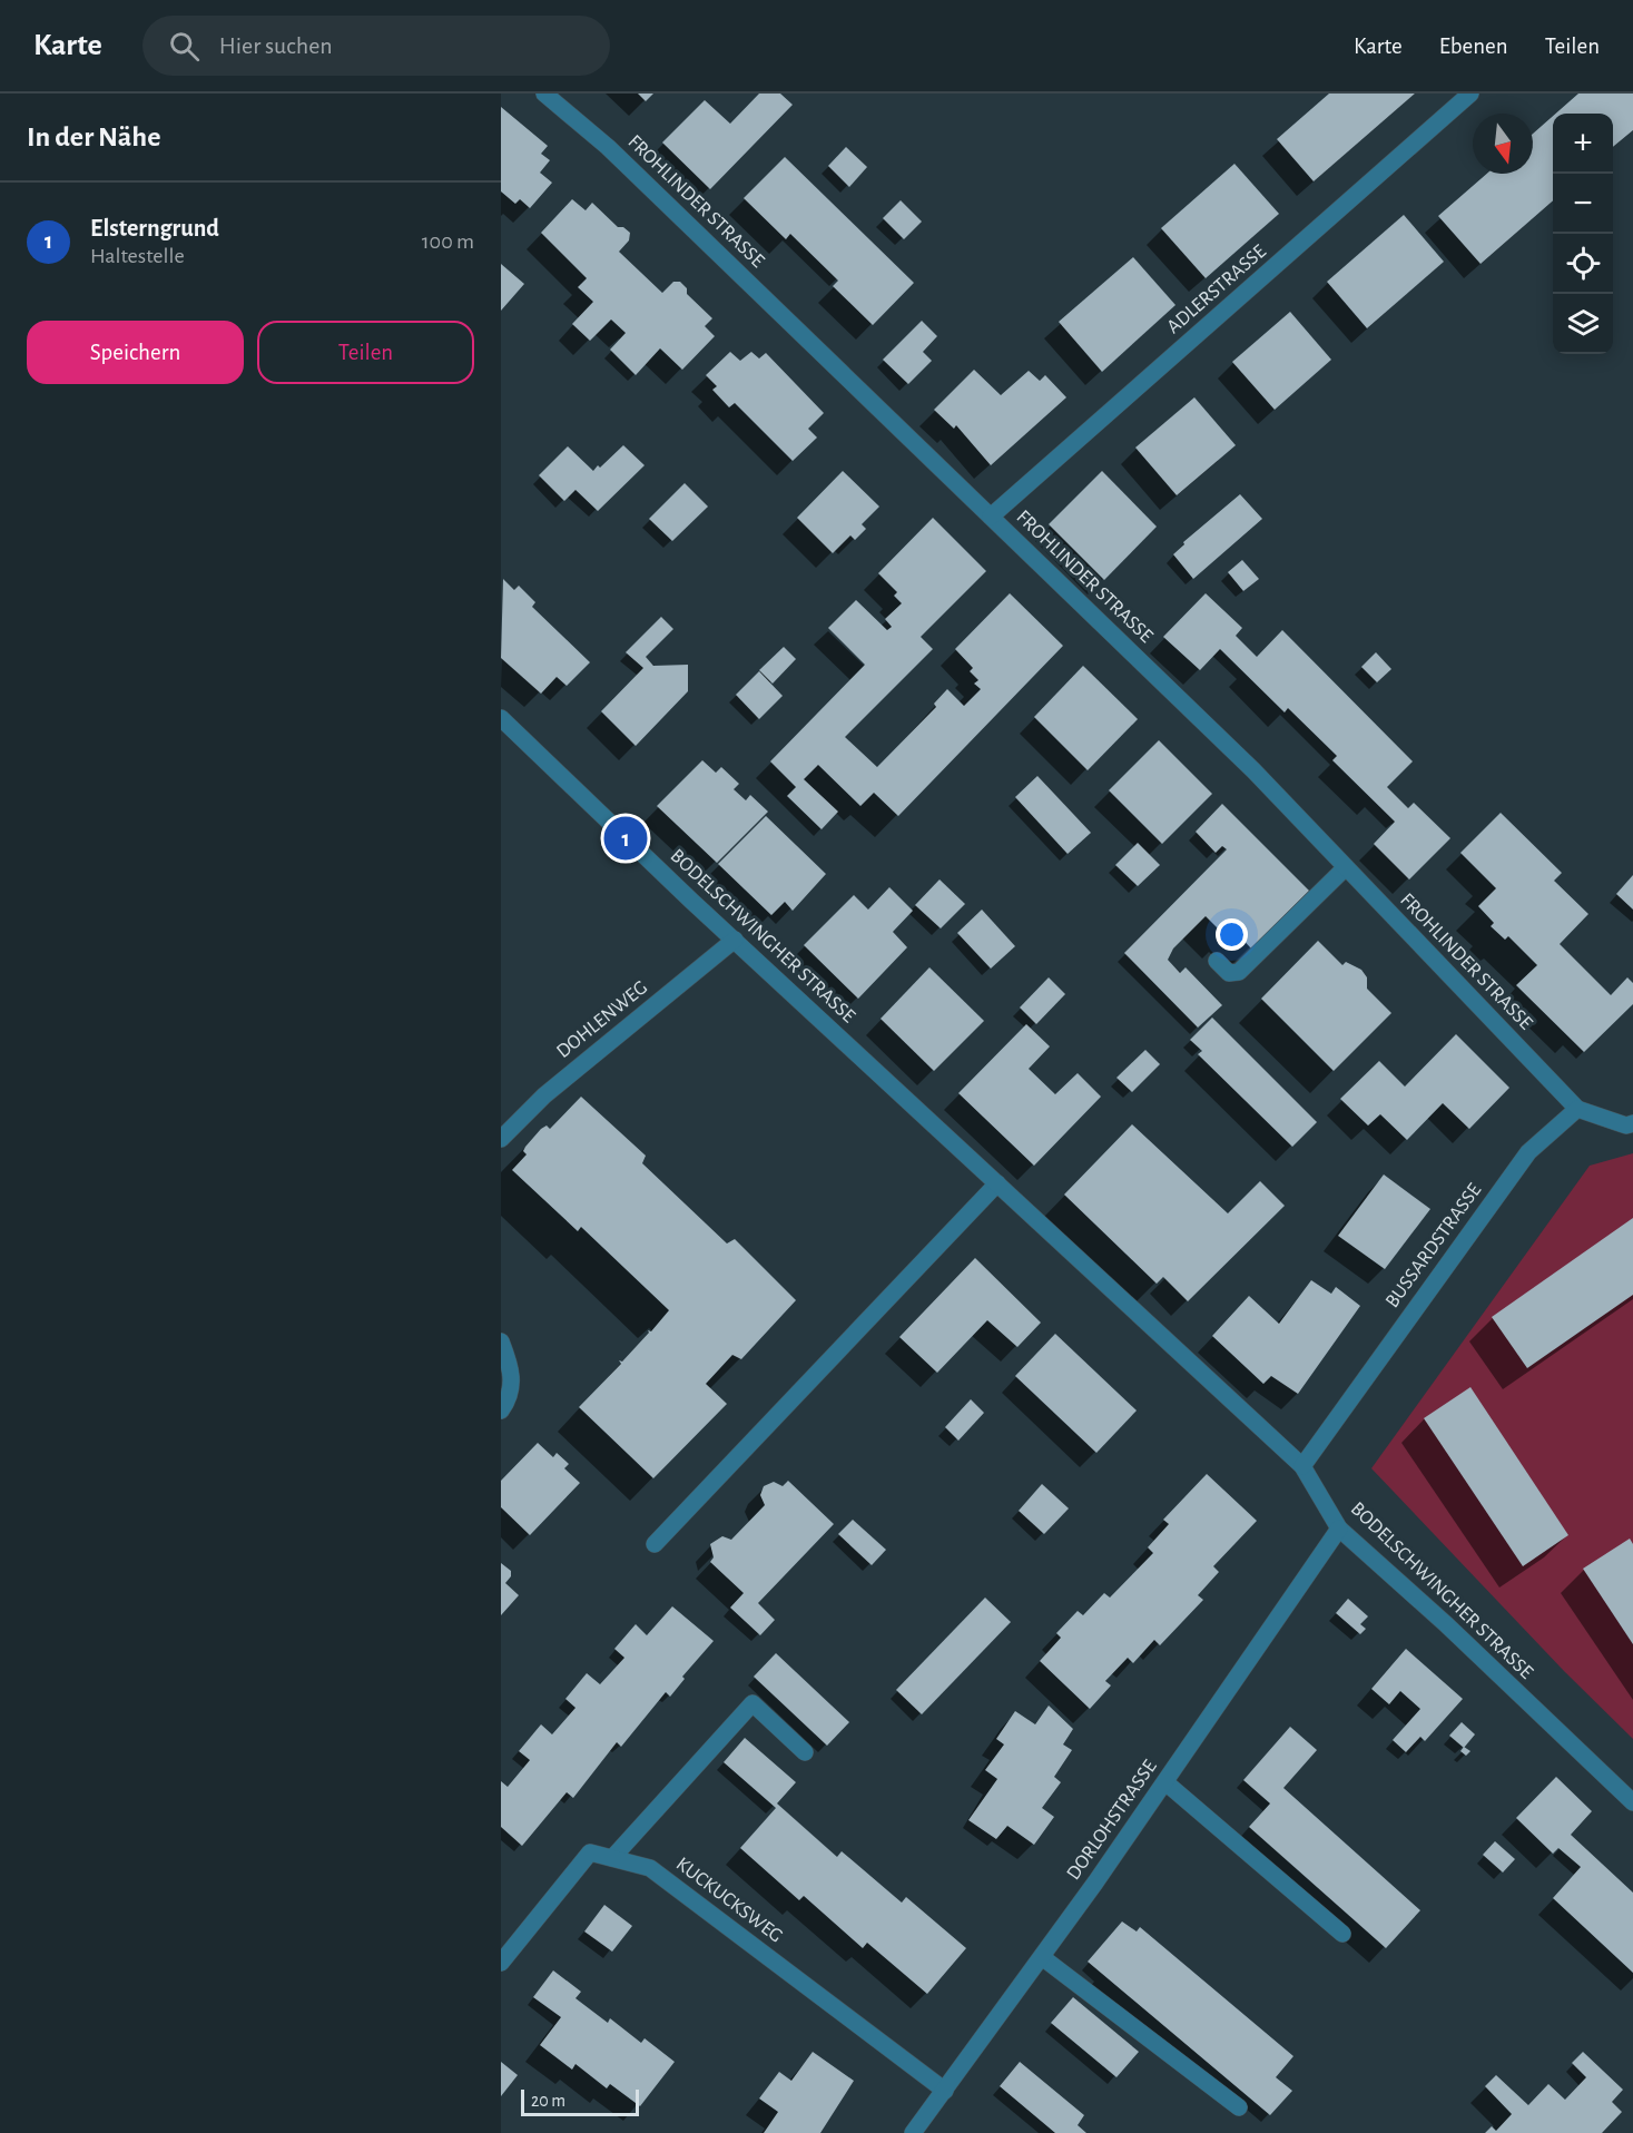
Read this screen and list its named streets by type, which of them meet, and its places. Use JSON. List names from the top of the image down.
{
  "streets": {
    "street": [
      "FROHLINDER STRASSE",
      "ADLERSTRASSE",
      "BODELSCHWINGHER STRASSE",
      "DOHLENWEG",
      "BUSSARDSTRASSE",
      "DORLOHSTRASSE",
      "KUCKUCKSWEG"
    ]
  },
  "crossings": [
    ["FROHLINDER STRASSE", "ADLERSTRASSE"],
    ["FROHLINDER STRASSE", "BUSSARDSTRASSE"],
    ["BODELSCHWINGHER STRASSE", "DOHLENWEG"],
    ["BODELSCHWINGHER STRASSE", "BUSSARDSTRASSE"],
    ["BODELSCHWINGHER STRASSE", "DORLOHSTRASSE"],
    ["DORLOHSTRASSE", "KUCKUCKSWEG"]
  ],
  "scale_bar": "20 m",
  "north": "bottom",
  "page": {
    "header": "Karte",
    "search": "Hier suchen",
    "nav": ["Karte", "Ebenen", "Teilen"],
    "heading": "In der Nähe",
    "map_buttons": ["+", "−"],
    "list": [
      {
        "mark": "1",
        "name": "Elsterngrund",
        "note": "Haltestelle",
        "value": "100 m"
      }
    ],
    "buttons": ["Speichern", "Teilen"],
    "pins": "1",
    "scale": "20 m"
  }
}
